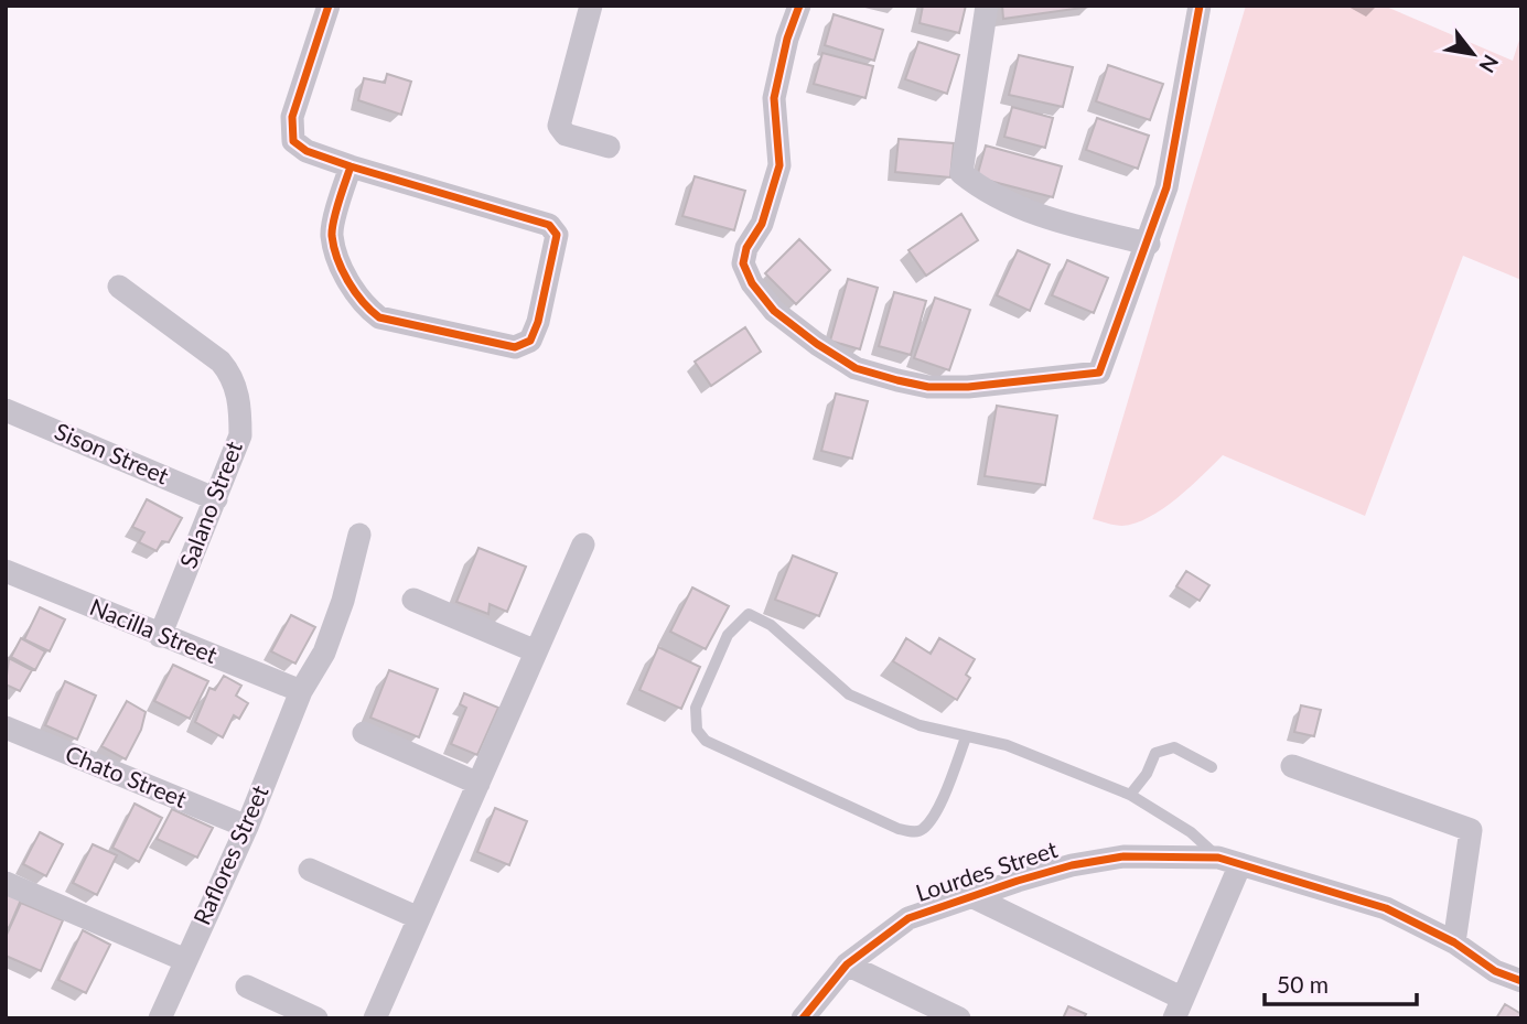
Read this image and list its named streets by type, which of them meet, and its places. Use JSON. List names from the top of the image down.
{
  "streets": {
    "street": [
      "Sison Street",
      "Salano Street",
      "Nacilla Street",
      "Chato Street",
      "Raflores Street",
      "Lourdes Street"
    ]
  },
  "crossings": [
    ["Sison Street", "Salano Street"],
    ["Salano Street", "Nacilla Street"],
    ["Nacilla Street", "Raflores Street"],
    ["Chato Street", "Raflores Street"]
  ],
  "scale_bar": "50 m",
  "north": "bottom right"
}
